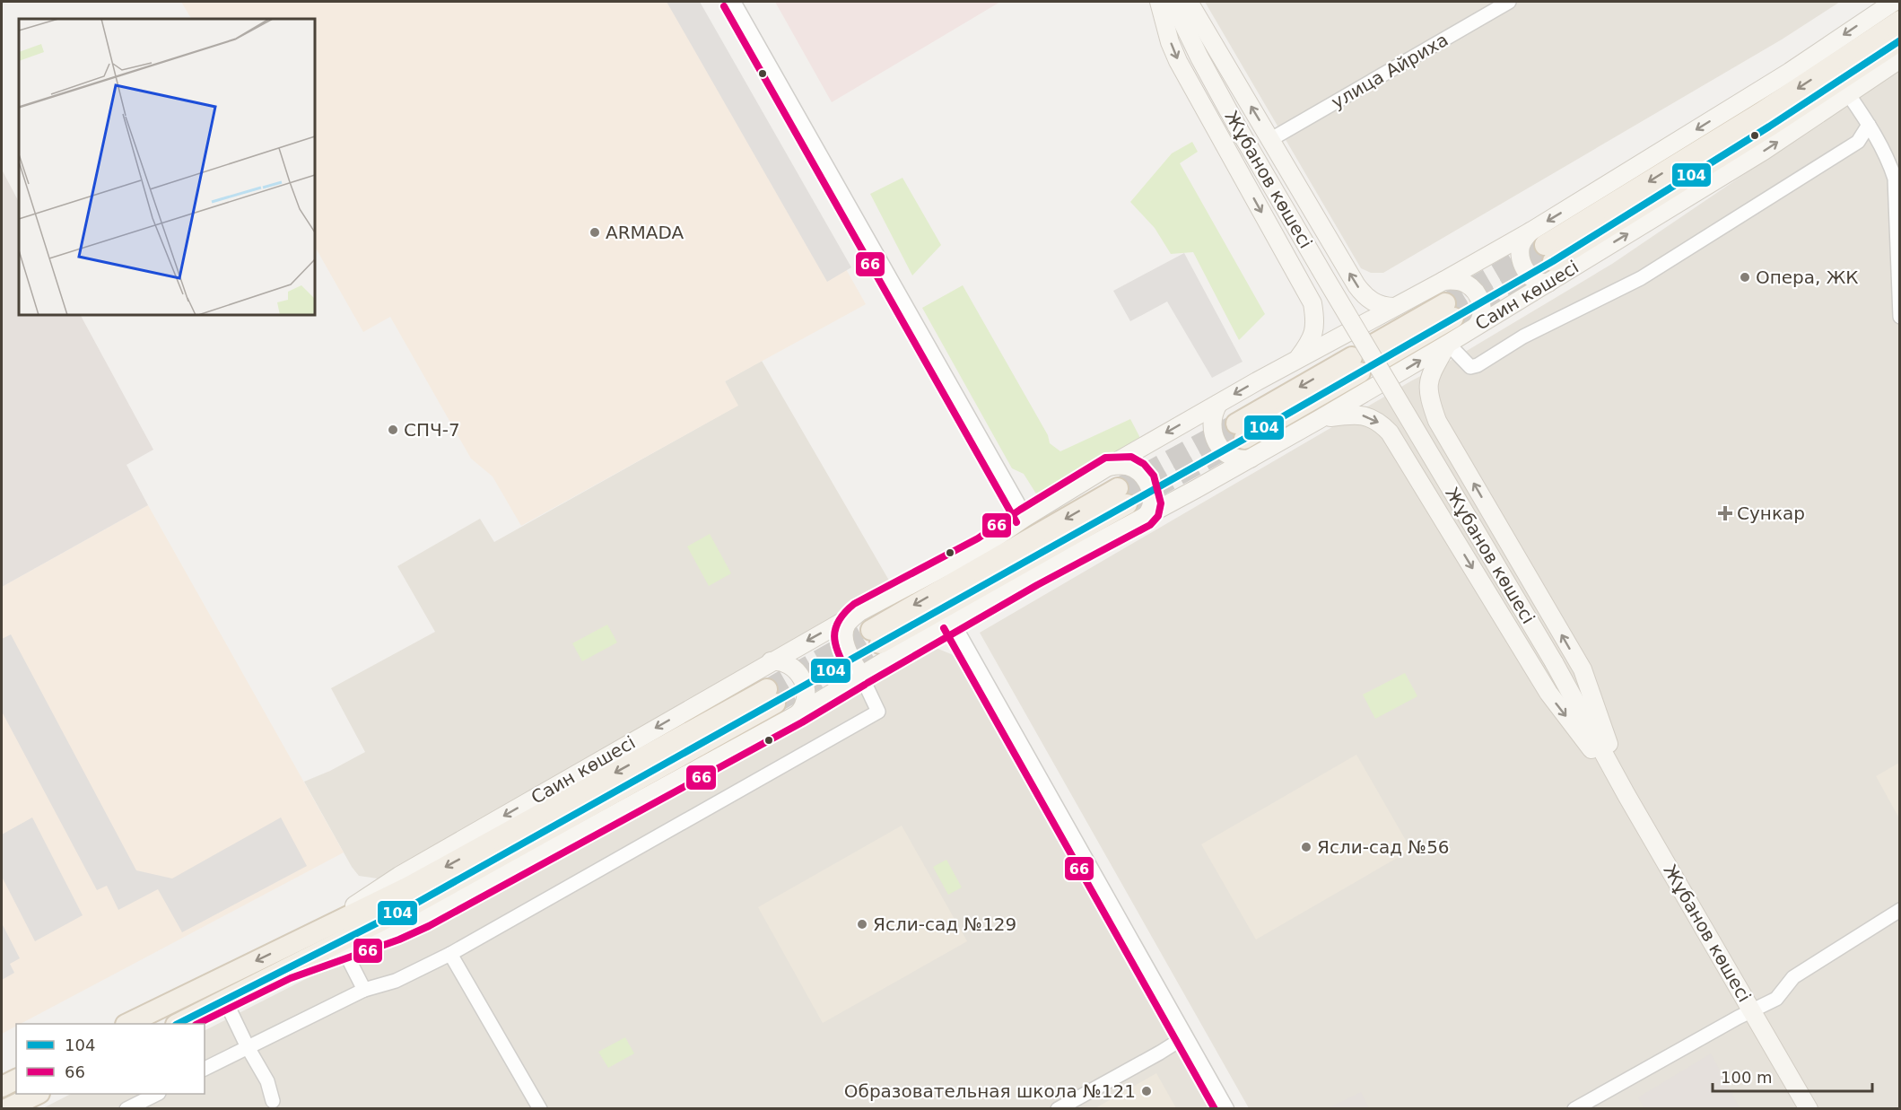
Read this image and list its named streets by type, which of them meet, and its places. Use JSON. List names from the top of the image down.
{
  "streets": {
    "main road": ["Жұбанов көшесі", "Саин көшесі"],
    "street": ["улица Айриха"]
  },
  "places": {
    "other": [
      "ARMADA",
      "Опера, ЖК",
      "СПЧ-7",
      "Ясли-сад №56",
      "Ясли-сад №129",
      "Образовательная школа №121"
    ],
    "health": ["Сункар"]
  },
  "lines": ["transit line 66", "transit line 104"],
  "legend": ["104", "66"],
  "scale_bar": "100 m"
}
